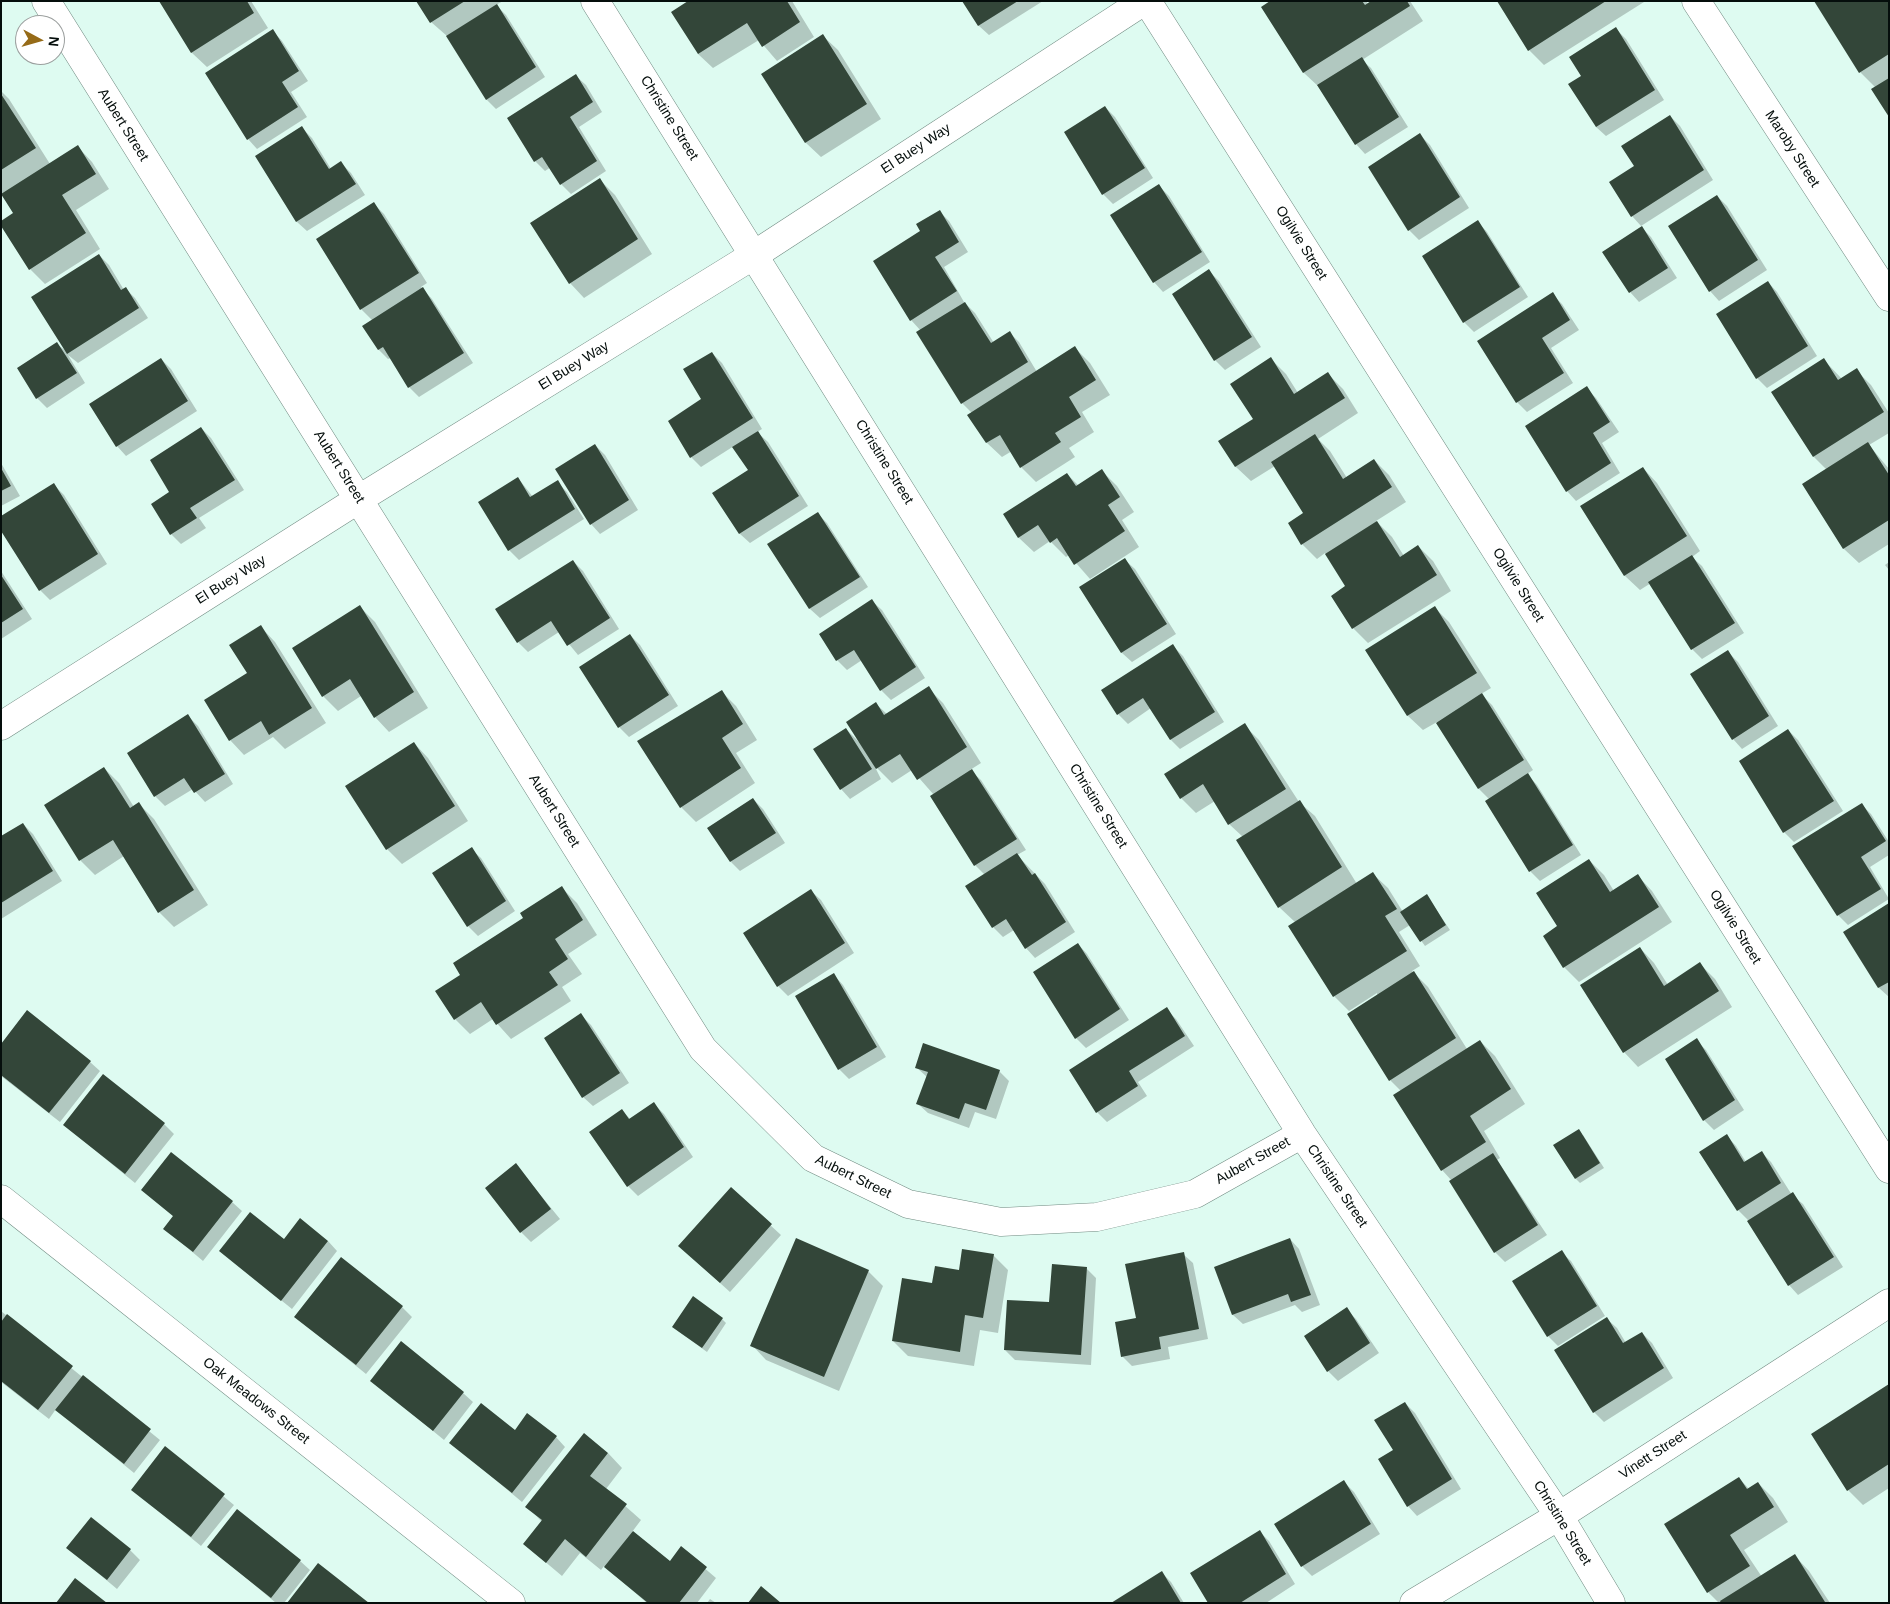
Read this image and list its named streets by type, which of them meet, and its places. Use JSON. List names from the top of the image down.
{
  "streets": {
    "street": [
      "Christine Street",
      "Aubert Street",
      "El Buey Way",
      "Maroby Street",
      "Ogilvie Street",
      "Oak Meadows Street",
      "Vinett Street"
    ]
  },
  "crossings": [
    ["Christine Street", "Aubert Street"],
    ["Christine Street", "El Buey Way"],
    ["Christine Street", "Vinett Street"],
    ["Aubert Street", "El Buey Way"],
    ["El Buey Way", "Ogilvie Street"]
  ],
  "north": "right"
}
